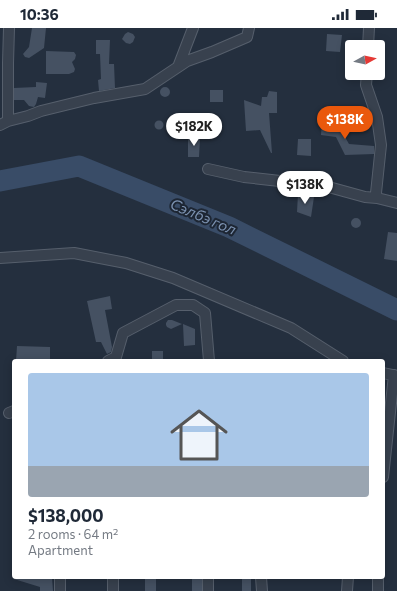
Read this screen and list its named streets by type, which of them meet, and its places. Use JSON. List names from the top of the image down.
{
  "water": ["Сэлбэ гол"],
  "north": "right",
  "page": {
    "status": "10:36",
    "price": ["$138K", "$182K", "$138K"],
    "list": [
      {
        "name": "$138,000",
        "note": "2 rooms · 64 m² · Apartment"
      }
    ]
  }
}
